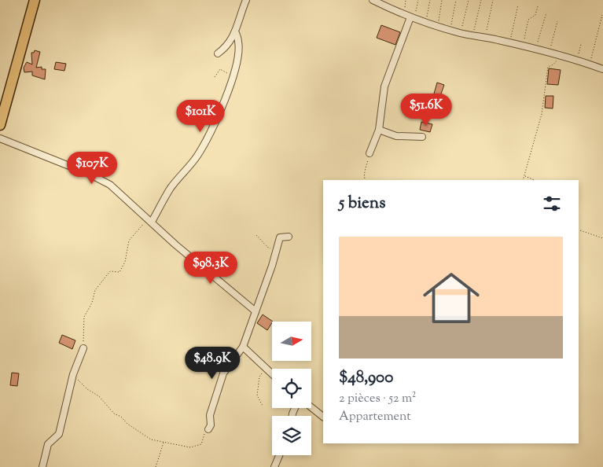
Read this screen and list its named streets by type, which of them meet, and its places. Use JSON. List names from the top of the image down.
{
  "north": "right",
  "page": {
    "price": [
      "$51.6K",
      "$101K",
      "$107K",
      "$98.3K",
      "$48.9K"
    ],
    "heading": "5 biens",
    "list": [
      {
        "name": "$48,900",
        "note": "2 pièces · 52 m² · Appartement"
      }
    ]
  }
}
